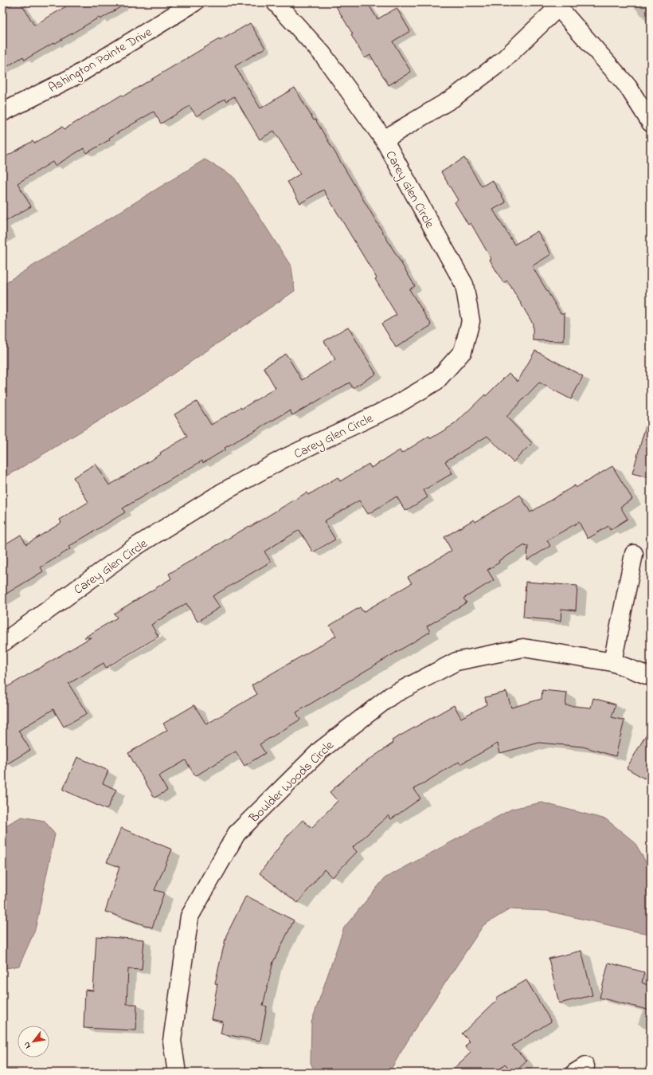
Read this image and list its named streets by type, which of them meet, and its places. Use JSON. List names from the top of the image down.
{
  "streets": {
    "street": ["Ashington Pointe Drive", "Carey Glen Circle", "Boulder Woods Circle"]
  },
  "north": "bottom left"
}
